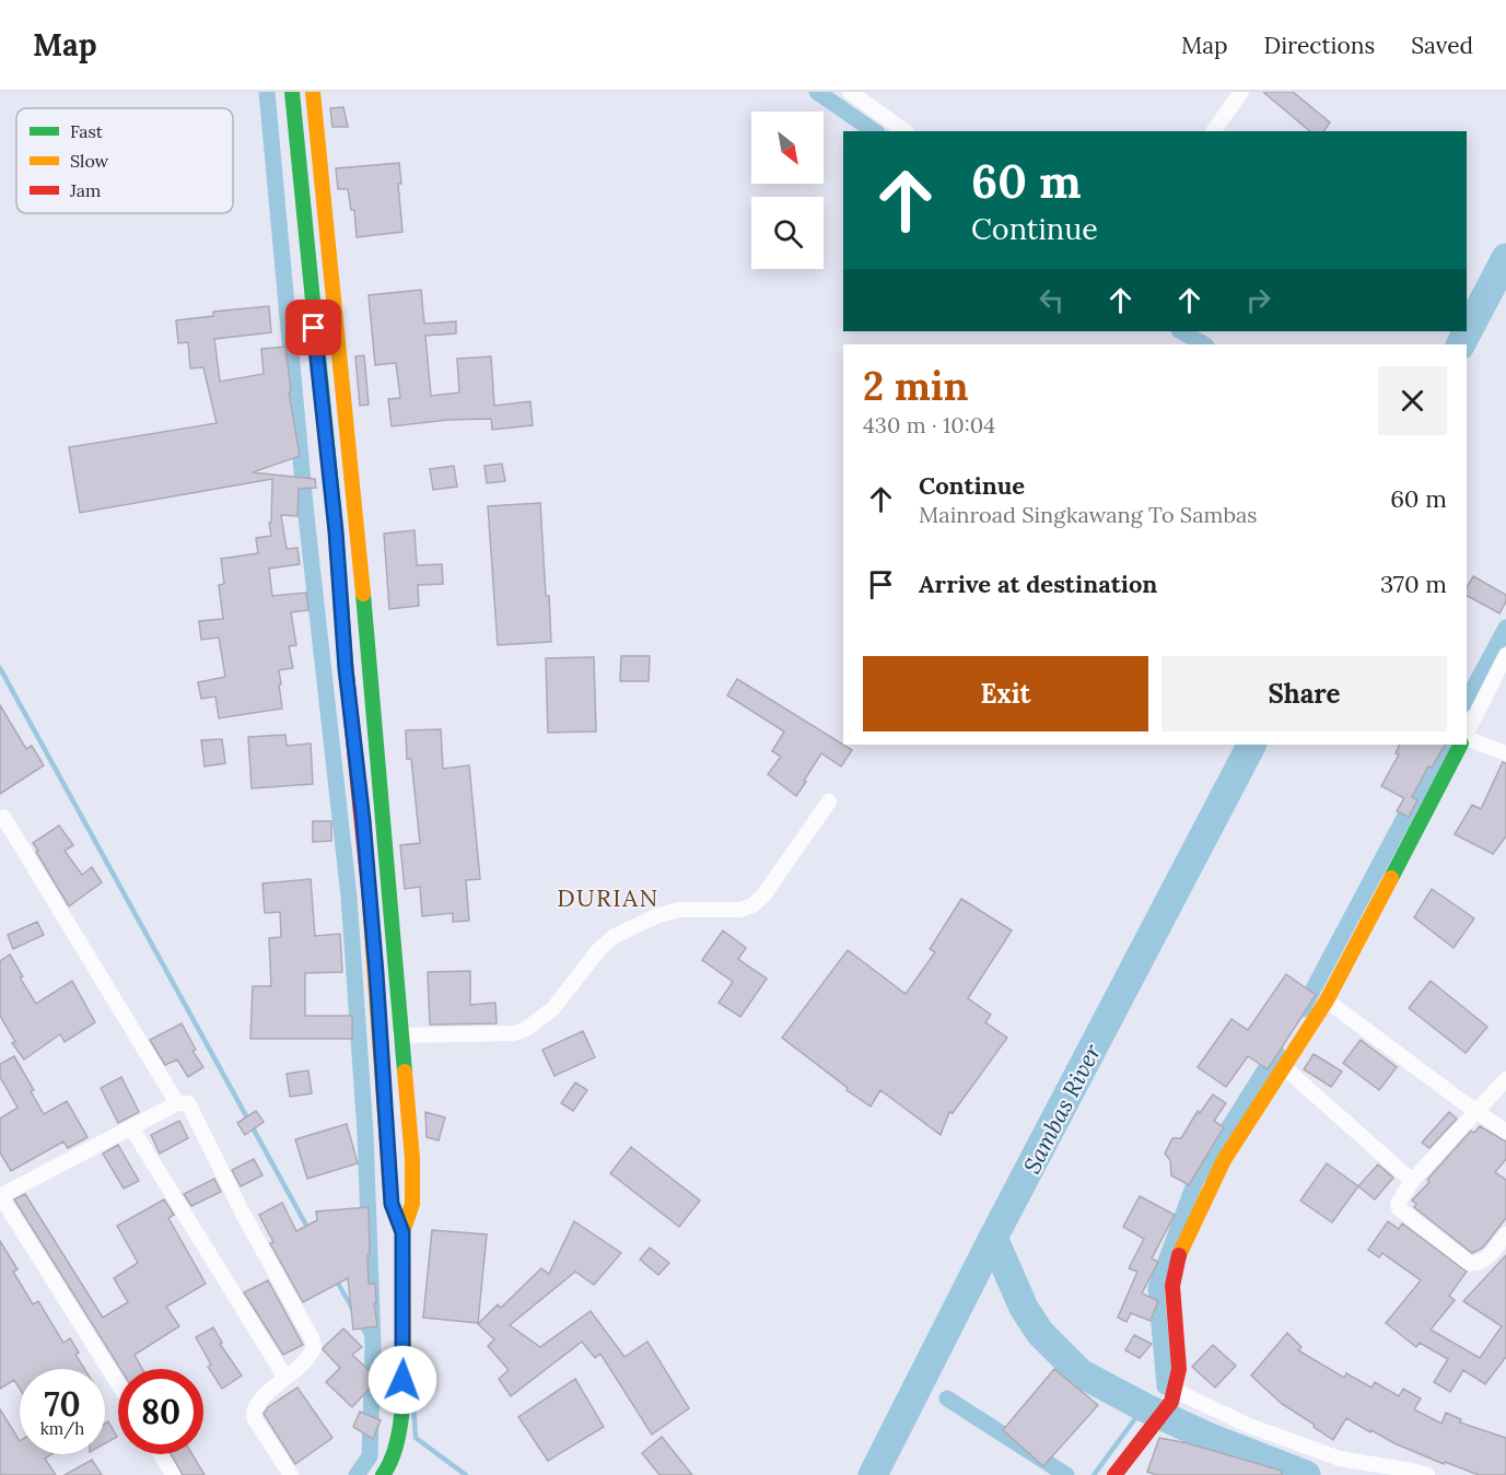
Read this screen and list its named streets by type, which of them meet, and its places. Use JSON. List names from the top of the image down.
{
  "districts": ["DURIAN"],
  "water": ["Sambas River"],
  "legend": ["Fast", "Slow", "Jam"],
  "north": "bottom right",
  "page": {
    "header": "Map",
    "nav": ["Map", "Directions", "Saved"],
    "turn": ["60 m", "Continue"],
    "heading": ["2 min", "430 m · 10:04"],
    "list": [
      {
        "name": "Continue",
        "note": "Mainroad Singkawang To Sambas",
        "value": "60 m"
      },
      {
        "name": "Arrive at destination",
        "value": "370 m"
      }
    ],
    "buttons": ["Exit", "Share"],
    "speed": "70 km/h",
    "limit": "80"
  }
}
